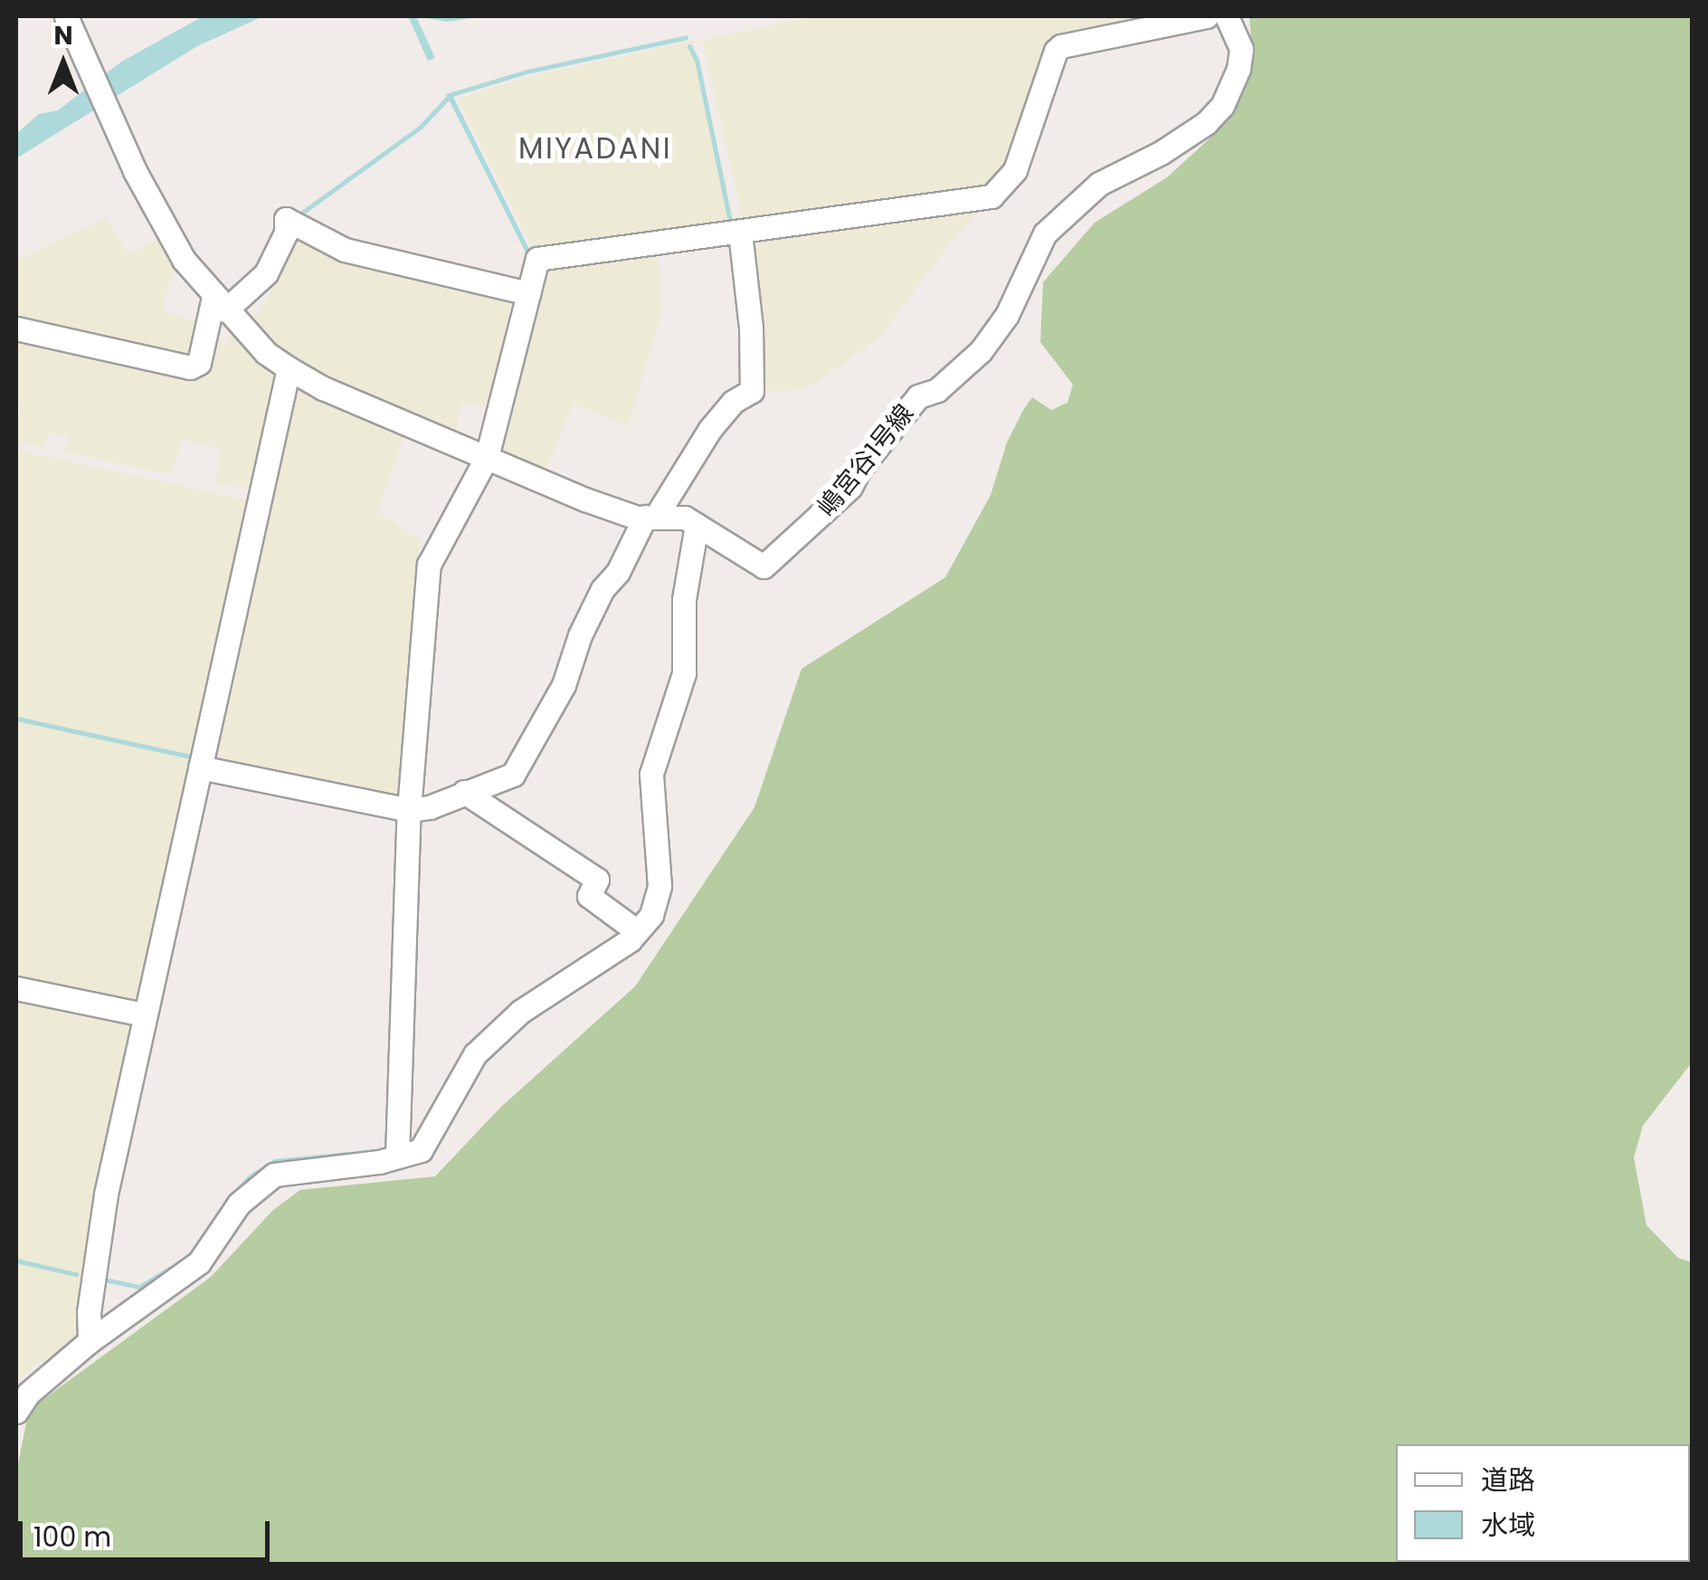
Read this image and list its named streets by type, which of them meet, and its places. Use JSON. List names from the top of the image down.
{
  "streets": {
    "street": ["嶋宮谷1号線"]
  },
  "districts": ["MIYADANI"],
  "legend": ["道路", "水域"],
  "scale_bar": "100 m",
  "north": "top"
}
